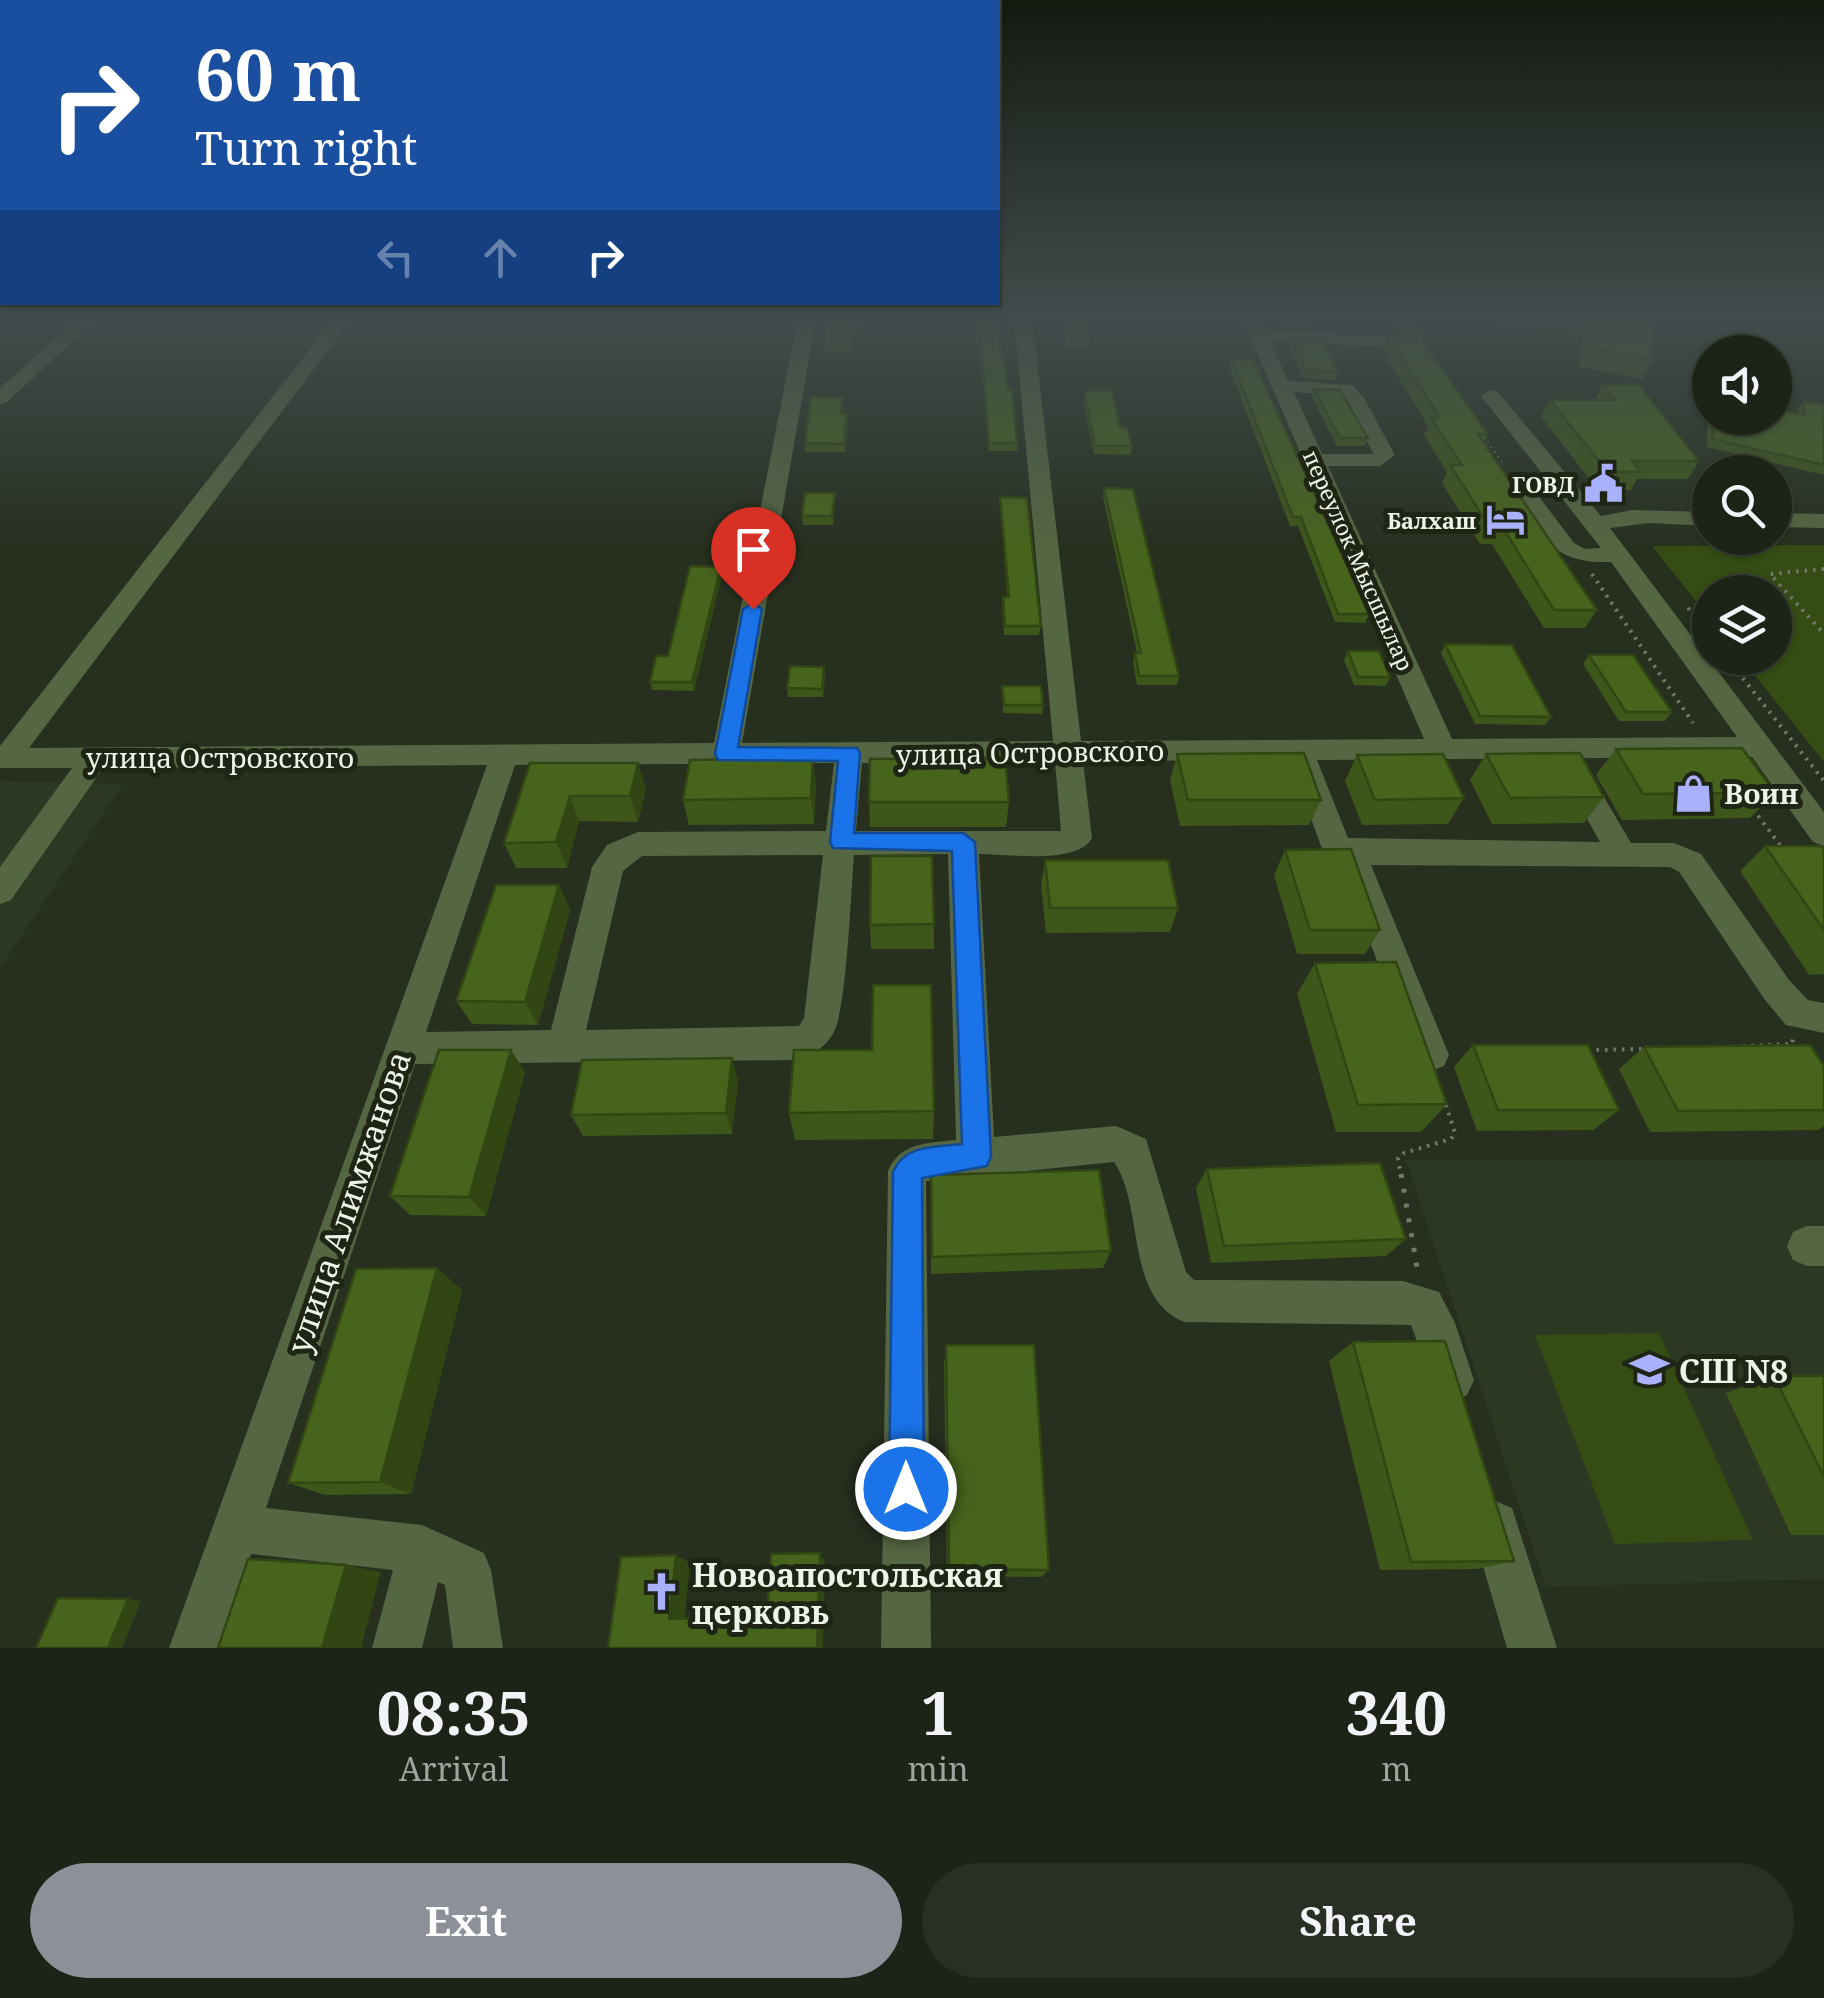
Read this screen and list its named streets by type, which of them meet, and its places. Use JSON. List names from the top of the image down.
{
  "streets": {
    "street": ["переулок Мысшылар", "улица Островского", "улица Алимжанова"]
  },
  "crossings": [
    ["переулок Мысшылар", "улица Островского"],
    ["улица Островского", "улица Алимжанова"]
  ],
  "places": {
    "public building": ["ГОВД"],
    "hotel": ["Балхаш"],
    "shop": ["Воин"],
    "school or university": ["СШ N8"],
    "church": ["Новоапостольская церковь"]
  },
  "page": {
    "turn": ["60 m", "Turn right"],
    "eta": [
      "08:35",
      "Arrival",
      "1",
      "min",
      "340",
      "m"
    ],
    "buttons": ["Exit", "Share"]
  }
}
